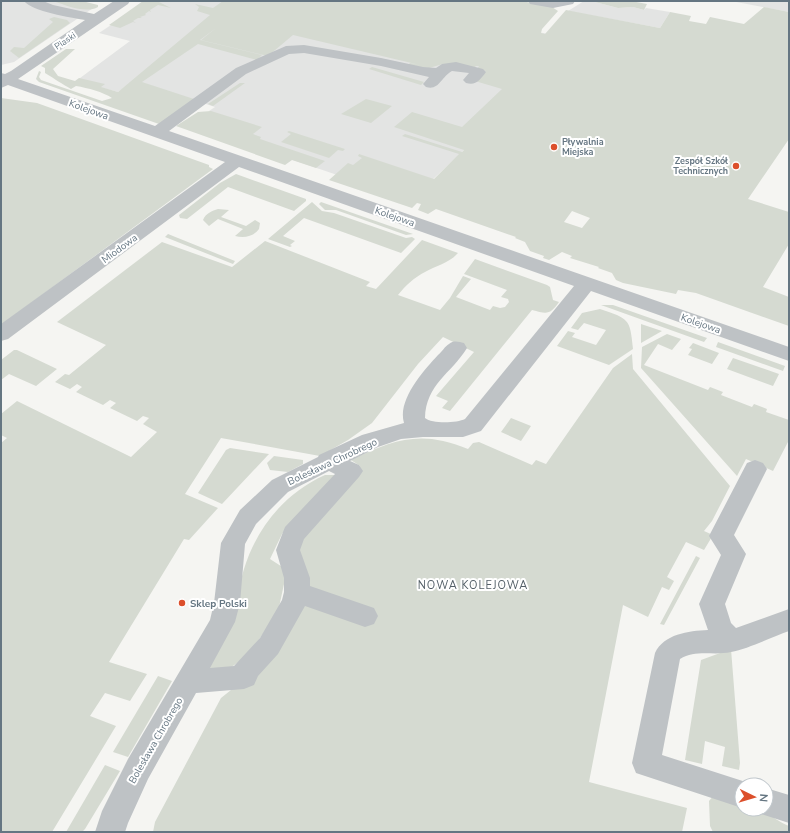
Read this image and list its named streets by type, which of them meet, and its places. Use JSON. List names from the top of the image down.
{
  "streets": {
    "street": [
      "Piaski",
      "Kolejowa",
      "Miodowa",
      "Bolesława Chrobrego"
    ]
  },
  "crossings": [
    ["Piaski", "Kolejowa"],
    ["Kolejowa", "Miodowa"],
    ["Kolejowa", "Bolesława Chrobrego"]
  ],
  "districts": ["NOWA KOLEJOWA"],
  "places": ["Pływalnia Miejska", "Zespół Szkół Technicznych", "Sklep Polski"],
  "north": "right"
}
